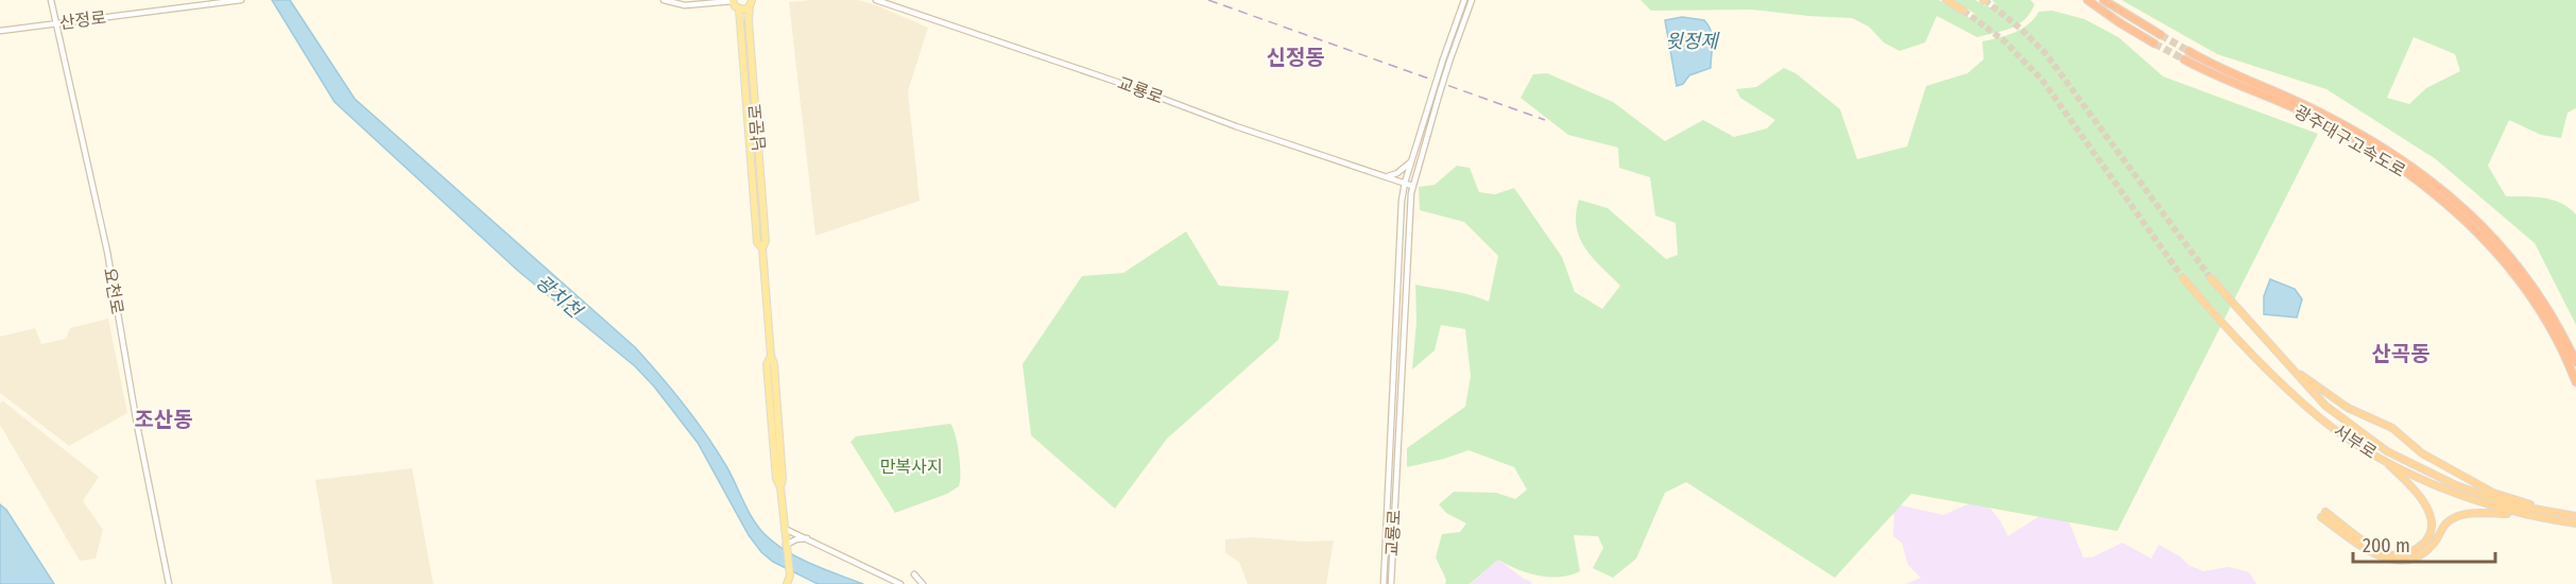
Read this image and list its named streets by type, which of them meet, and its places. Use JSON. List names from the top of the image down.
{
  "streets": {
    "highway": ["광주대구고속도로", "서부로"],
    "main road": ["남문로"],
    "street": ["산정로", "교룡로", "요천로"]
  },
  "crossings": [
    ["산정로", "요천로"]
  ],
  "districts": ["신정동", "산곡동", "조산동"],
  "water": ["윗정제", "광치천"],
  "parks": ["만복사지"],
  "scale_bar": "200 m"
}
